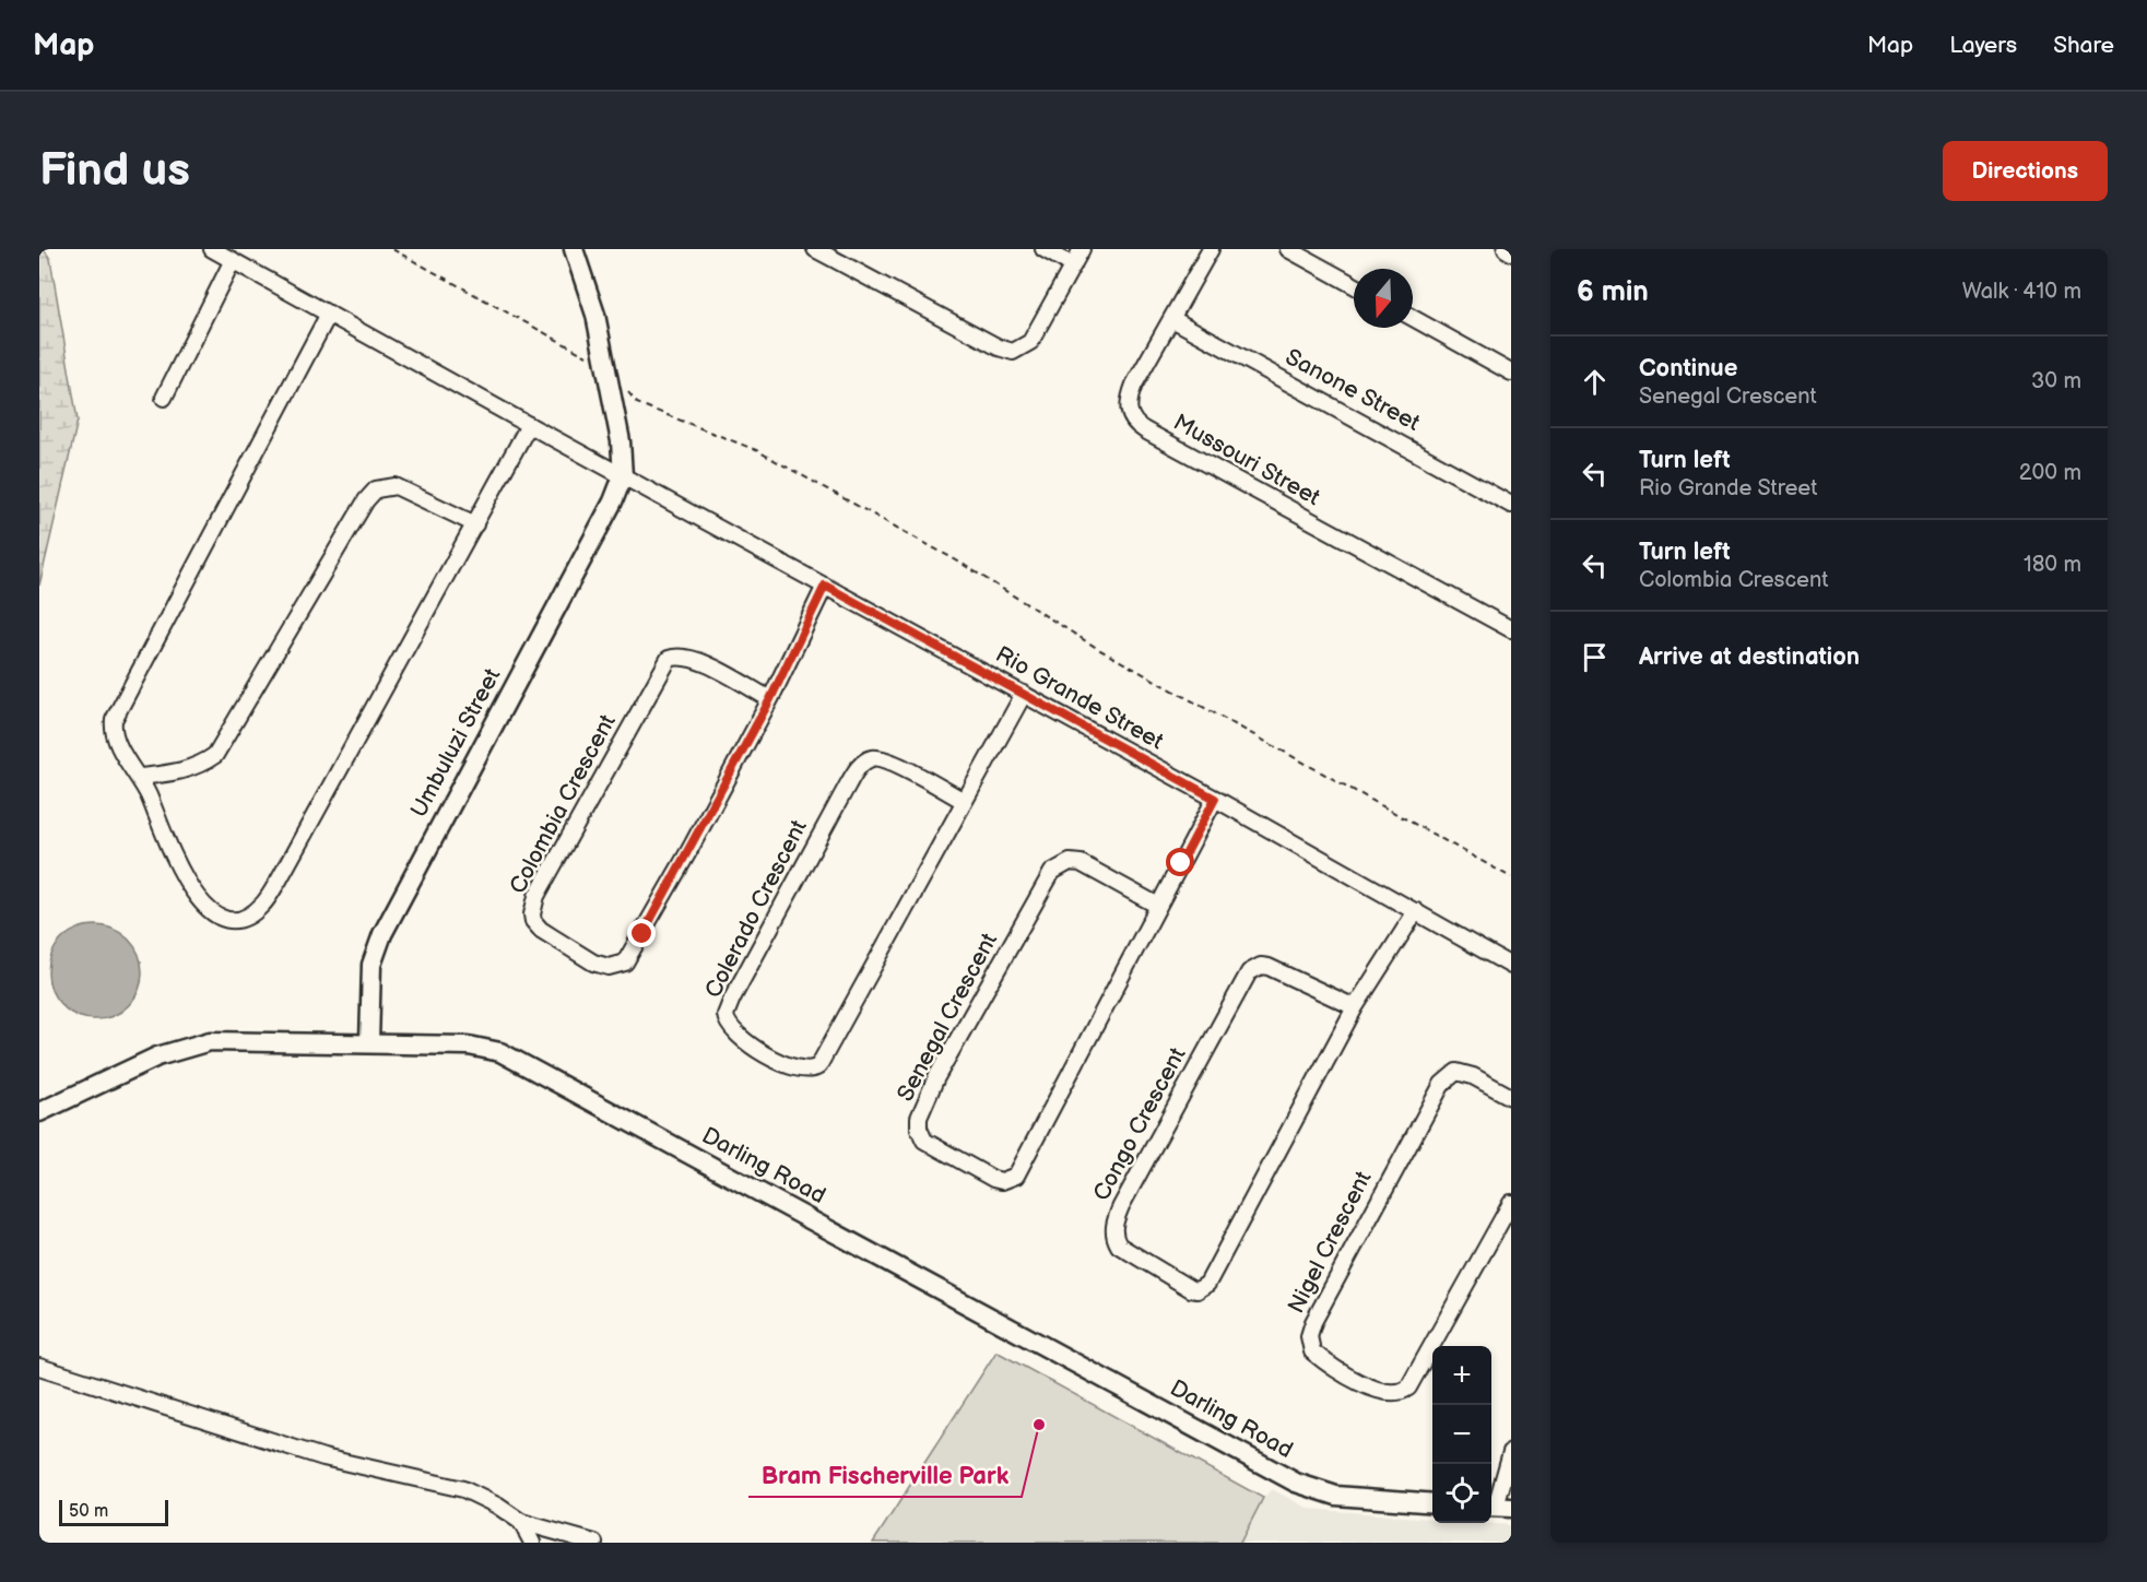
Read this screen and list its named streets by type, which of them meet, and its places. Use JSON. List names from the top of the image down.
{
  "streets": {
    "street": [
      "Sanone Street",
      "Mussouri Street",
      "Rio Grande Street",
      "Umbuluzi Street",
      "Colombia Crescent",
      "Colerado Crescent",
      "Senegal Crescent",
      "Congo Crescent",
      "Darling Road",
      "Nigel Crescent"
    ]
  },
  "crossings": [
    ["Sanone Street", "Mussouri Street"],
    ["Rio Grande Street", "Umbuluzi Street"],
    ["Rio Grande Street", "Colombia Crescent"],
    ["Rio Grande Street", "Colerado Crescent"],
    ["Rio Grande Street", "Senegal Crescent"],
    ["Rio Grande Street", "Congo Crescent"],
    ["Umbuluzi Street", "Darling Road"]
  ],
  "places": ["Bram Fischerville Park"],
  "scale_bar": "50 m",
  "north": "bottom",
  "page": {
    "header": "Map",
    "nav": ["Map", "Layers", "Share"],
    "buttons": "Directions",
    "title": "Find us",
    "heading": ["6 min", "Walk · 410 m"],
    "list": [
      ["Continue", "Senegal Crescent", "30 m"],
      ["Turn left", "Rio Grande Street", "200 m"],
      ["Turn left", "Colombia Crescent", "180 m"],
      "Arrive at destination"
    ],
    "map_buttons": ["+", "−"],
    "scale": "50 m"
  }
}
